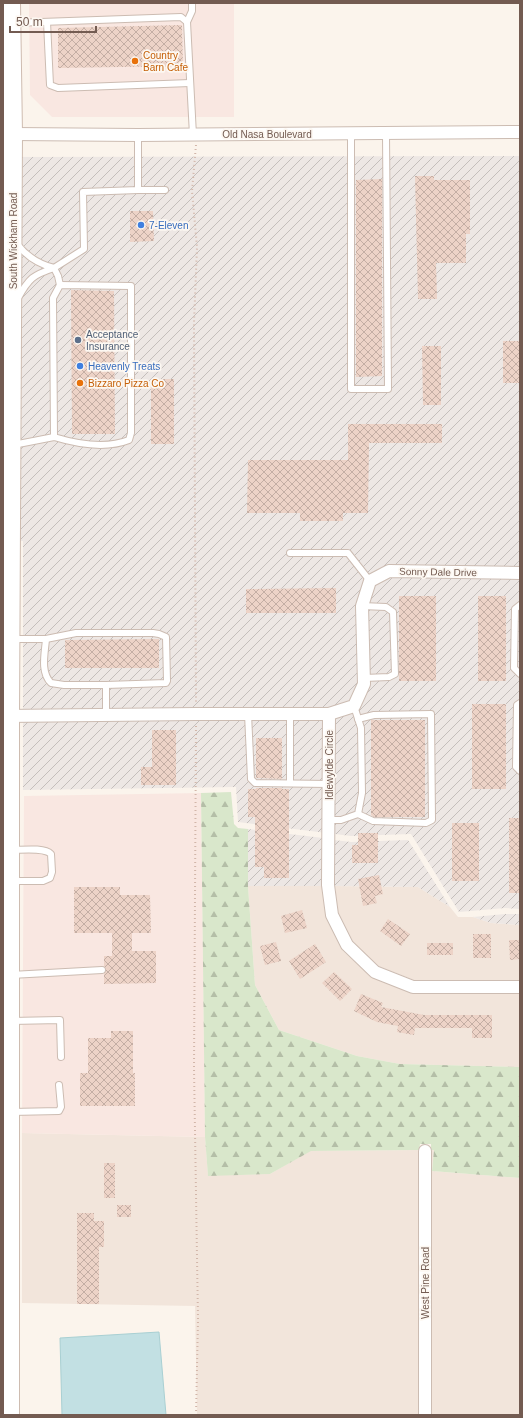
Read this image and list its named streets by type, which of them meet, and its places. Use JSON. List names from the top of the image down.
{
  "streets": {
    "main road": ["South Wickham Road"],
    "street": [
      "Old Nasa Boulevard",
      "Sonny Dale Drive",
      "Idlewylde Circle",
      "West Pine Road"
    ]
  },
  "crossings": [
    ["Old Nasa Boulevard", "South Wickham Road"]
  ],
  "places": [
    "Country Barn Cafe",
    "7-Eleven",
    "Acceptance Insurance",
    "Heavenly Treats",
    "Bizzaro Pizza Co"
  ],
  "scale_bar": "50 m"
}
